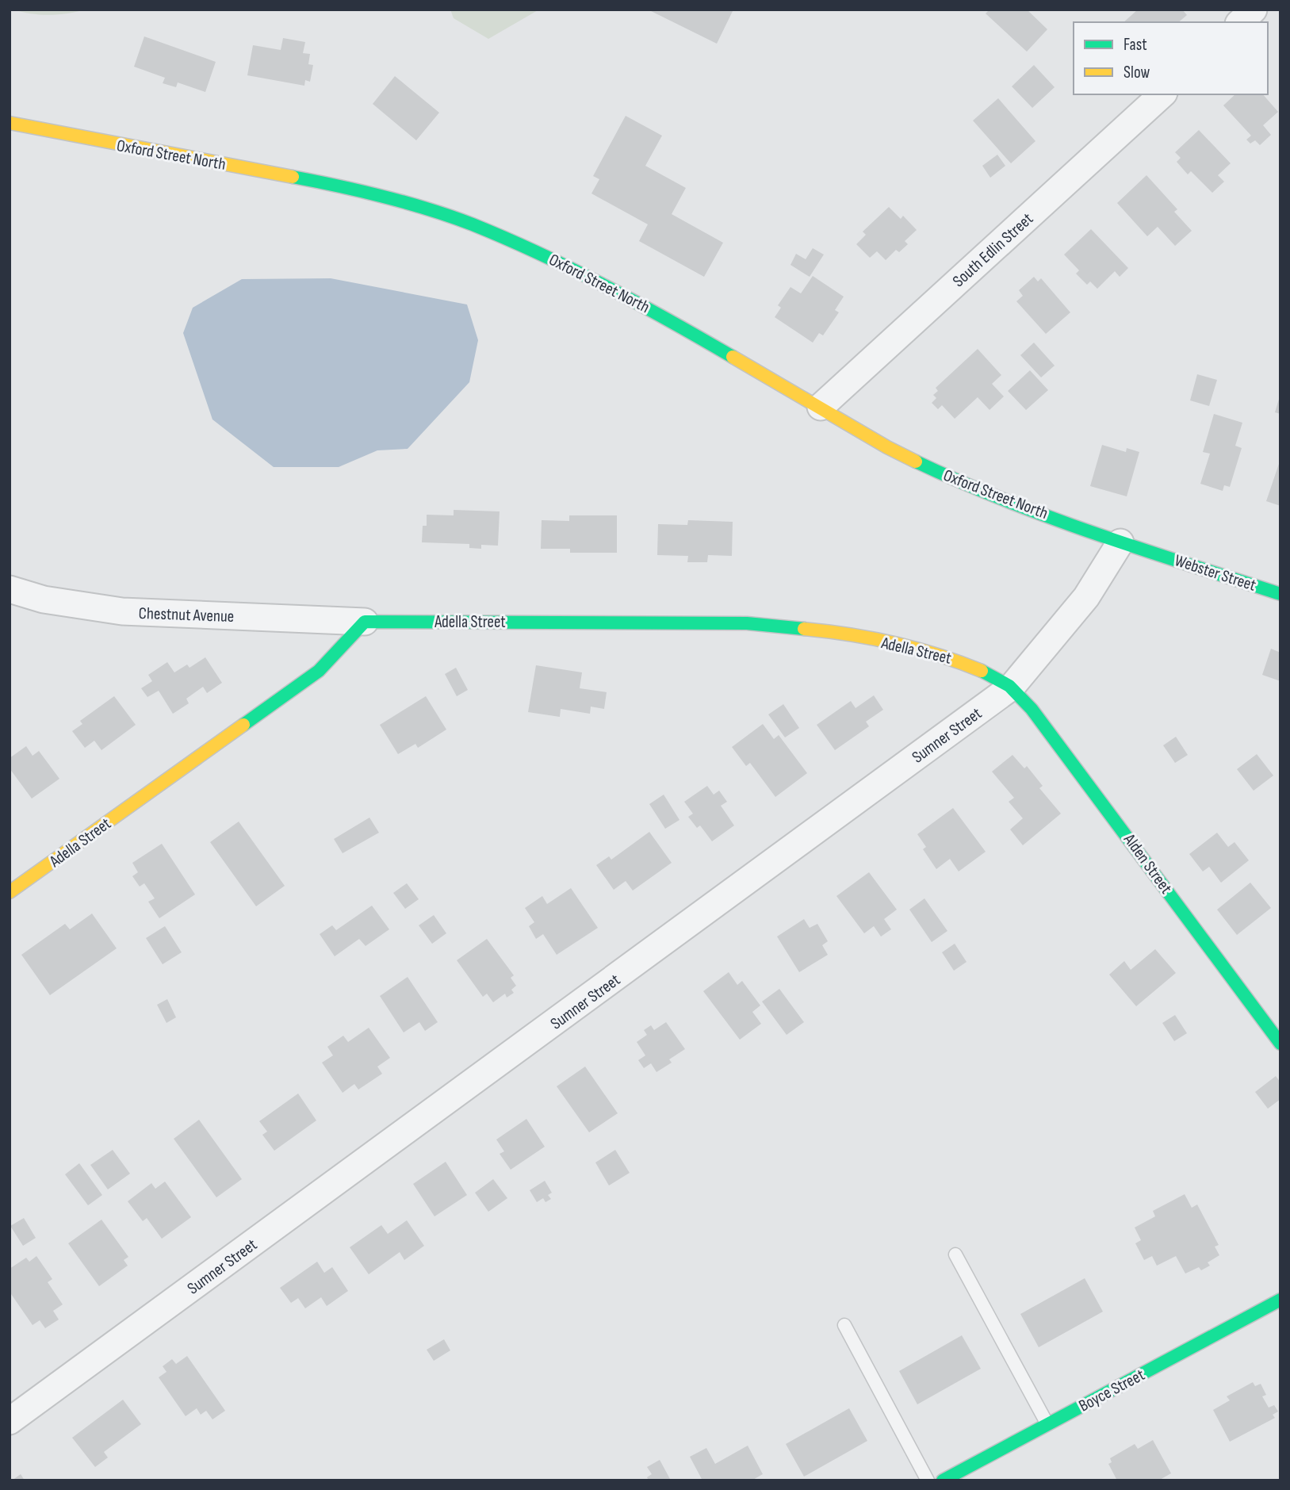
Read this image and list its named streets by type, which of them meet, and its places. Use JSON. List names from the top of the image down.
{
  "streets": {
    "street": [
      "Oxford Street North",
      "South Edlin Street",
      "Webster Street",
      "Chestnut Avenue",
      "Adella Street",
      "Sumner Street",
      "Alden Street",
      "Boyce Street"
    ]
  },
  "crossings": [
    ["Oxford Street North", "South Edlin Street"],
    ["Oxford Street North", "Webster Street"],
    ["Oxford Street North", "Sumner Street"],
    ["Chestnut Avenue", "Adella Street"],
    ["Adella Street", "Sumner Street"],
    ["Adella Street", "Alden Street"],
    ["Sumner Street", "Alden Street"]
  ],
  "legend": ["Fast", "Slow"]
}
